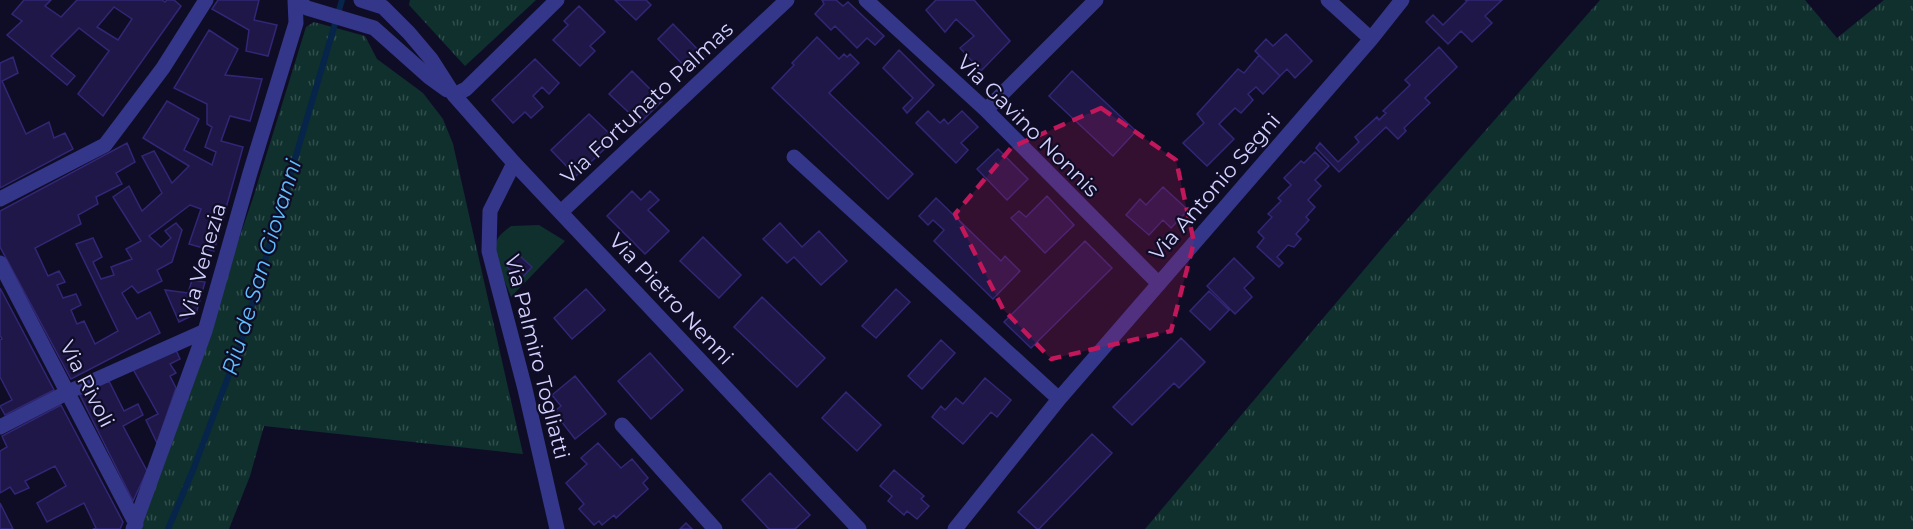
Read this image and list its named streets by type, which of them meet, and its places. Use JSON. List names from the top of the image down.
{
  "streets": {
    "street": [
      "Via Fortunato Palmas",
      "Via Gavino Nonnis",
      "Via Antonio Segni",
      "Via Venezia",
      "Via Pietro Nenni",
      "Via Palmiro Togliatti",
      "Via Rivoli"
    ]
  },
  "crossings": [
    ["Via Fortunato Palmas", "Via Pietro Nenni"],
    ["Via Gavino Nonnis", "Via Antonio Segni"],
    ["Via Venezia", "Via Pietro Nenni"],
    ["Via Venezia", "Via Rivoli"],
    ["Via Pietro Nenni", "Via Palmiro Togliatti"]
  ],
  "water": ["Riu de San Giovanni"]
}
